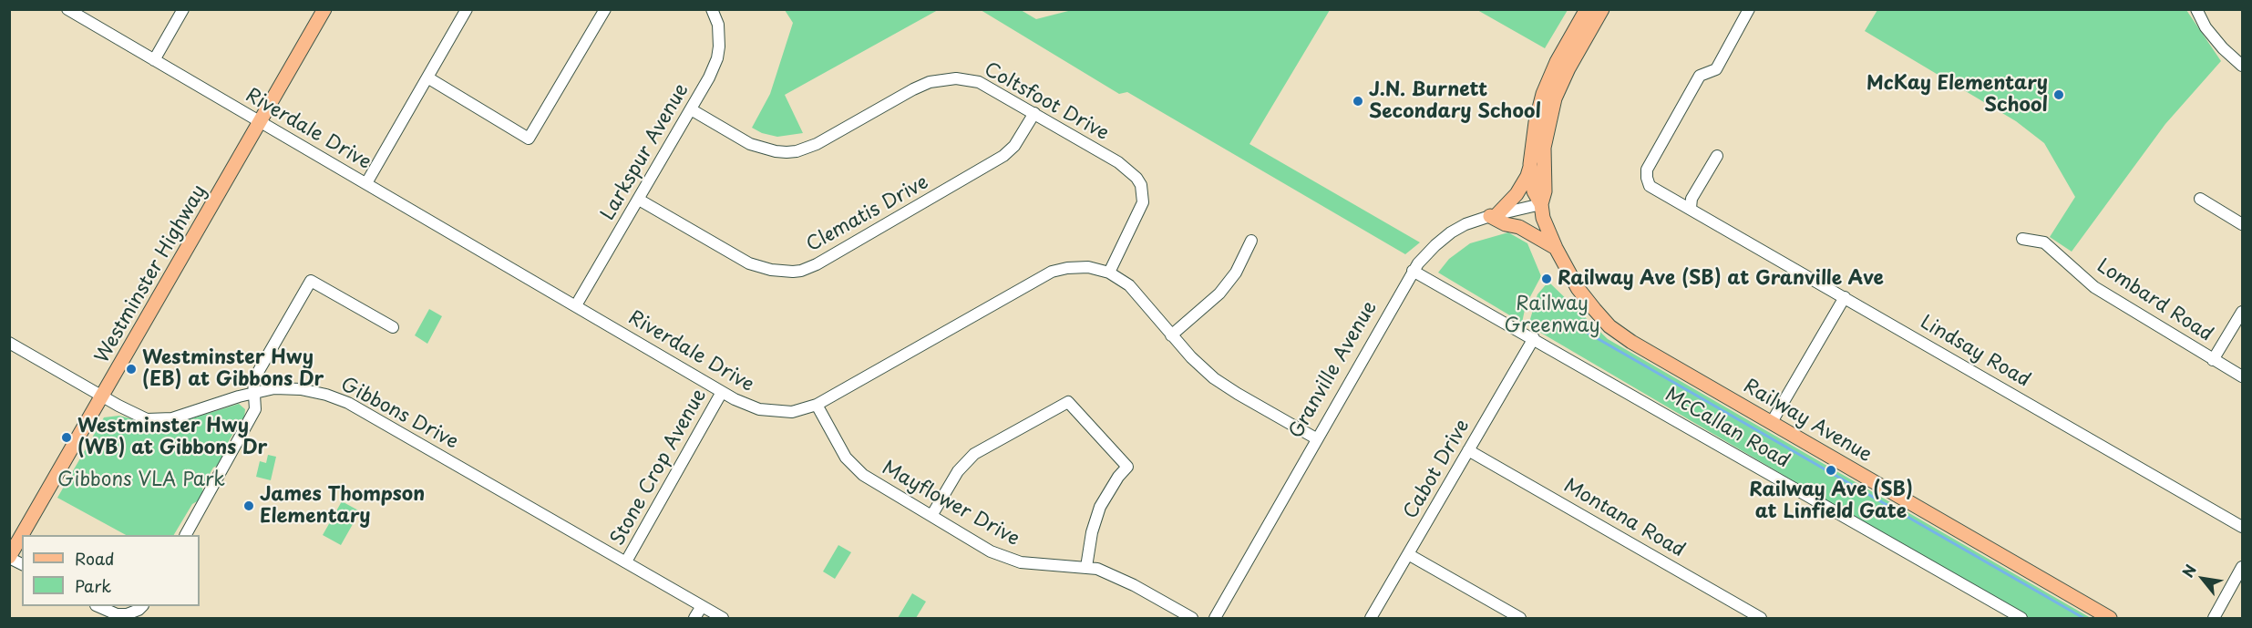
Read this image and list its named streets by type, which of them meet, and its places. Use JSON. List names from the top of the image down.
{
  "streets": {
    "main road": ["Westminster Highway", "Railway Avenue"],
    "street": [
      "Coltsfoot Drive",
      "Riverdale Drive",
      "Larkspur Avenue",
      "Clematis Drive",
      "Lombard Road",
      "Lindsay Road",
      "Granville Avenue",
      "Gibbons Drive",
      "McCallan Road",
      "Stone Crop Avenue",
      "Cabot Drive",
      "Mayflower Drive",
      "Montana Road"
    ]
  },
  "crossings": [
    ["Coltsfoot Drive", "Riverdale Drive"],
    ["Coltsfoot Drive", "Larkspur Avenue"],
    ["Coltsfoot Drive", "Clematis Drive"],
    ["Riverdale Drive", "Larkspur Avenue"],
    ["Riverdale Drive", "Westminster Highway"],
    ["Riverdale Drive", "Granville Avenue"],
    ["Riverdale Drive", "Stone Crop Avenue"],
    ["Riverdale Drive", "Mayflower Drive"],
    ["Larkspur Avenue", "Clematis Drive"],
    ["Westminster Highway", "Gibbons Drive"],
    ["Granville Avenue", "Railway Avenue"],
    ["Granville Avenue", "McCallan Road"],
    ["Gibbons Drive", "Stone Crop Avenue"],
    ["McCallan Road", "Cabot Drive"],
    ["Cabot Drive", "Montana Road"]
  ],
  "parks": ["Railway Greenway", "Gibbons VLA Park"],
  "places": [
    "McKay Elementary School",
    "J.N. Burnett Secondary School",
    "Railway Ave (SB) at Granville Ave",
    "Westminster Hwy (EB) at Gibbons Dr",
    "Westminster Hwy (WB) at Gibbons Dr",
    "Railway Ave (SB) at Linfield Gate",
    "James Thompson Elementary"
  ],
  "legend": ["Road", "Park"],
  "north": "top left"
}
